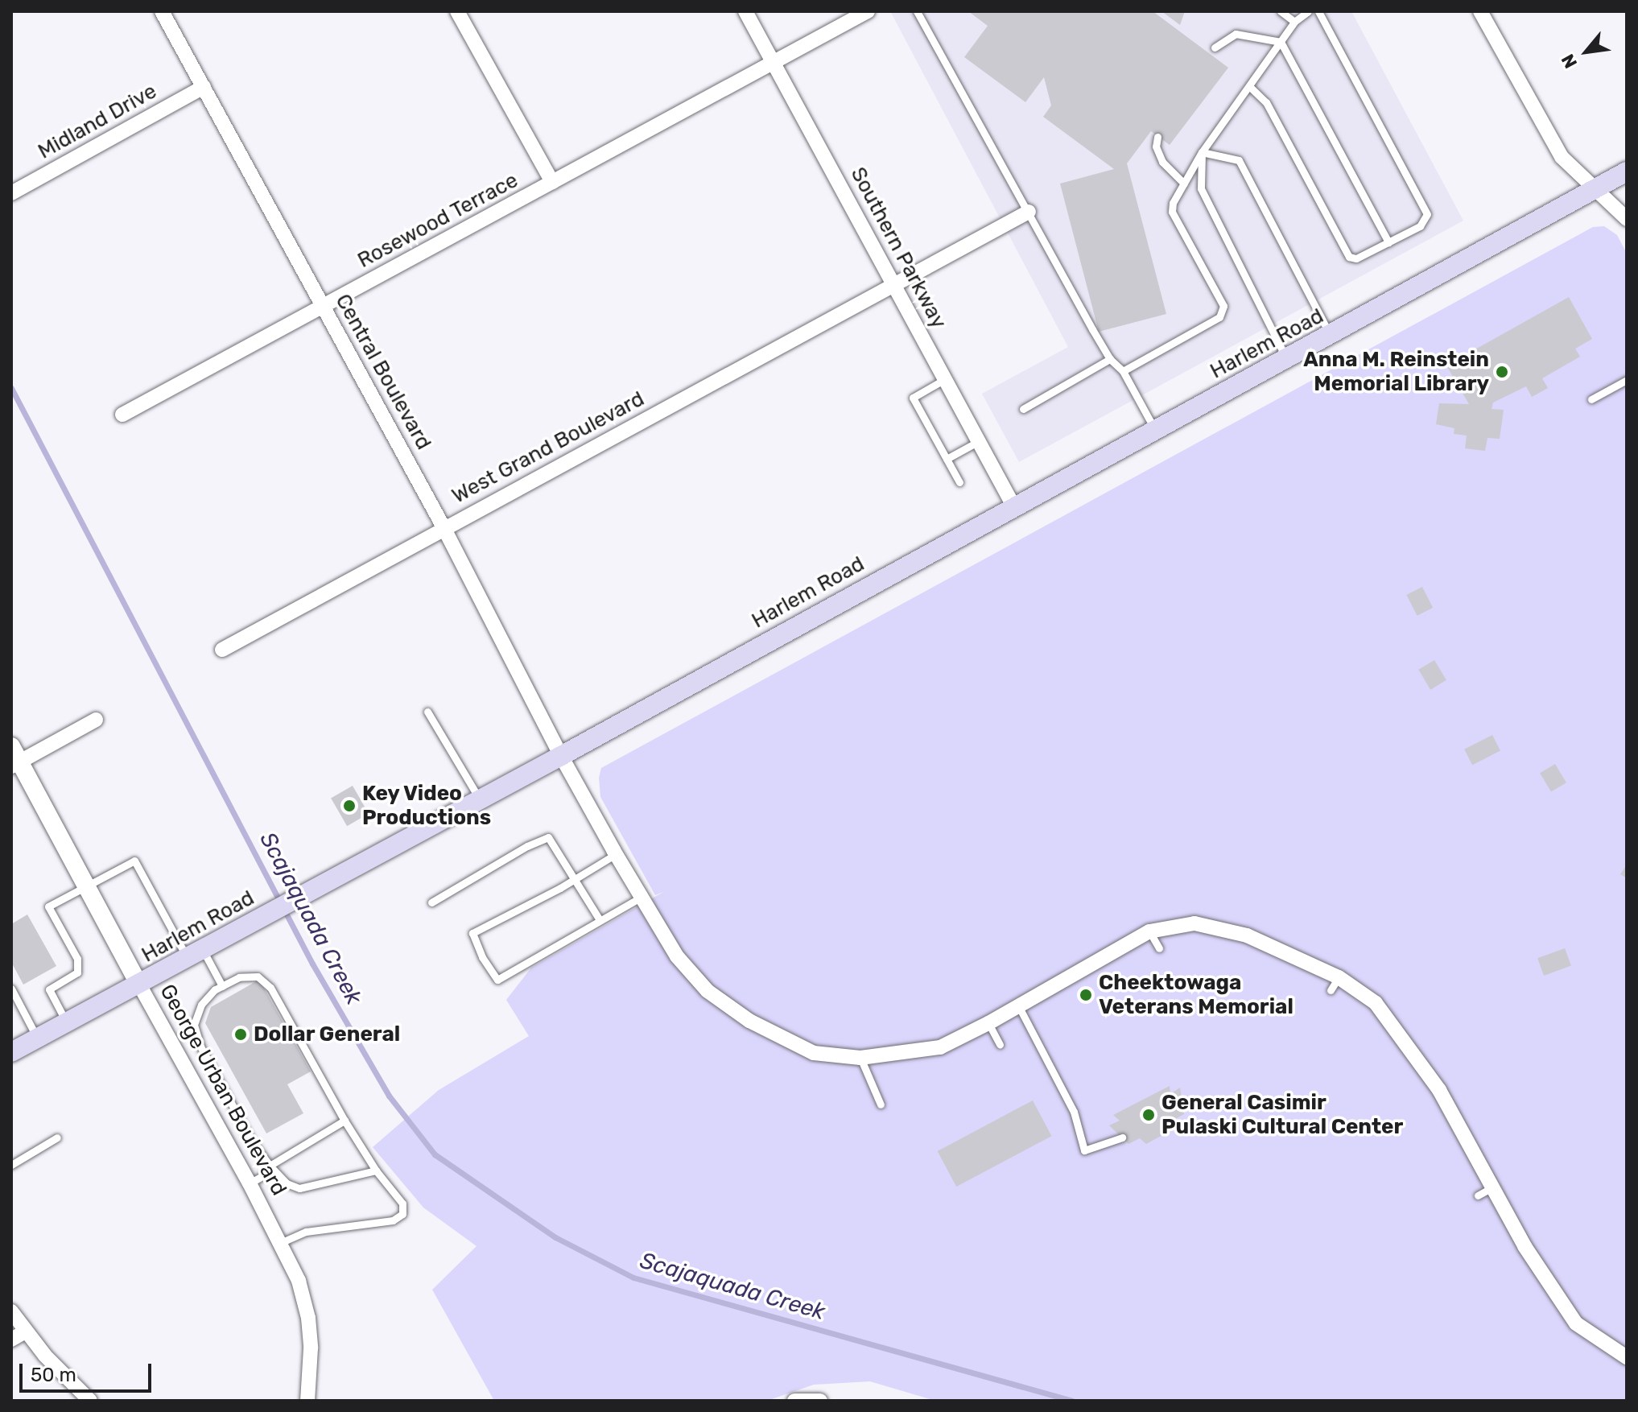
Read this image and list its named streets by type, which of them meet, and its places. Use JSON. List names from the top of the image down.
{
  "streets": {
    "main road": ["Harlem Road"],
    "street": [
      "Midland Drive",
      "Rosewood Terrace",
      "Southern Parkway",
      "Central Boulevard",
      "West Grand Boulevard",
      "George Urban Boulevard"
    ]
  },
  "crossings": [
    ["Midland Drive", "Central Boulevard"],
    ["Rosewood Terrace", "Southern Parkway"],
    ["Rosewood Terrace", "Central Boulevard"],
    ["Southern Parkway", "Harlem Road"],
    ["Southern Parkway", "West Grand Boulevard"],
    ["Harlem Road", "Central Boulevard"],
    ["Harlem Road", "George Urban Boulevard"],
    ["Central Boulevard", "West Grand Boulevard"]
  ],
  "water": ["Scajaquada Creek"],
  "places": [
    "Anna M. Reinstein Memorial Library",
    "Key Video Productions",
    "Cheektowaga Veterans Memorial",
    "Dollar General",
    "General Casimir Pulaski Cultural Center"
  ],
  "scale_bar": "50 m",
  "north": "bottom left"
}
